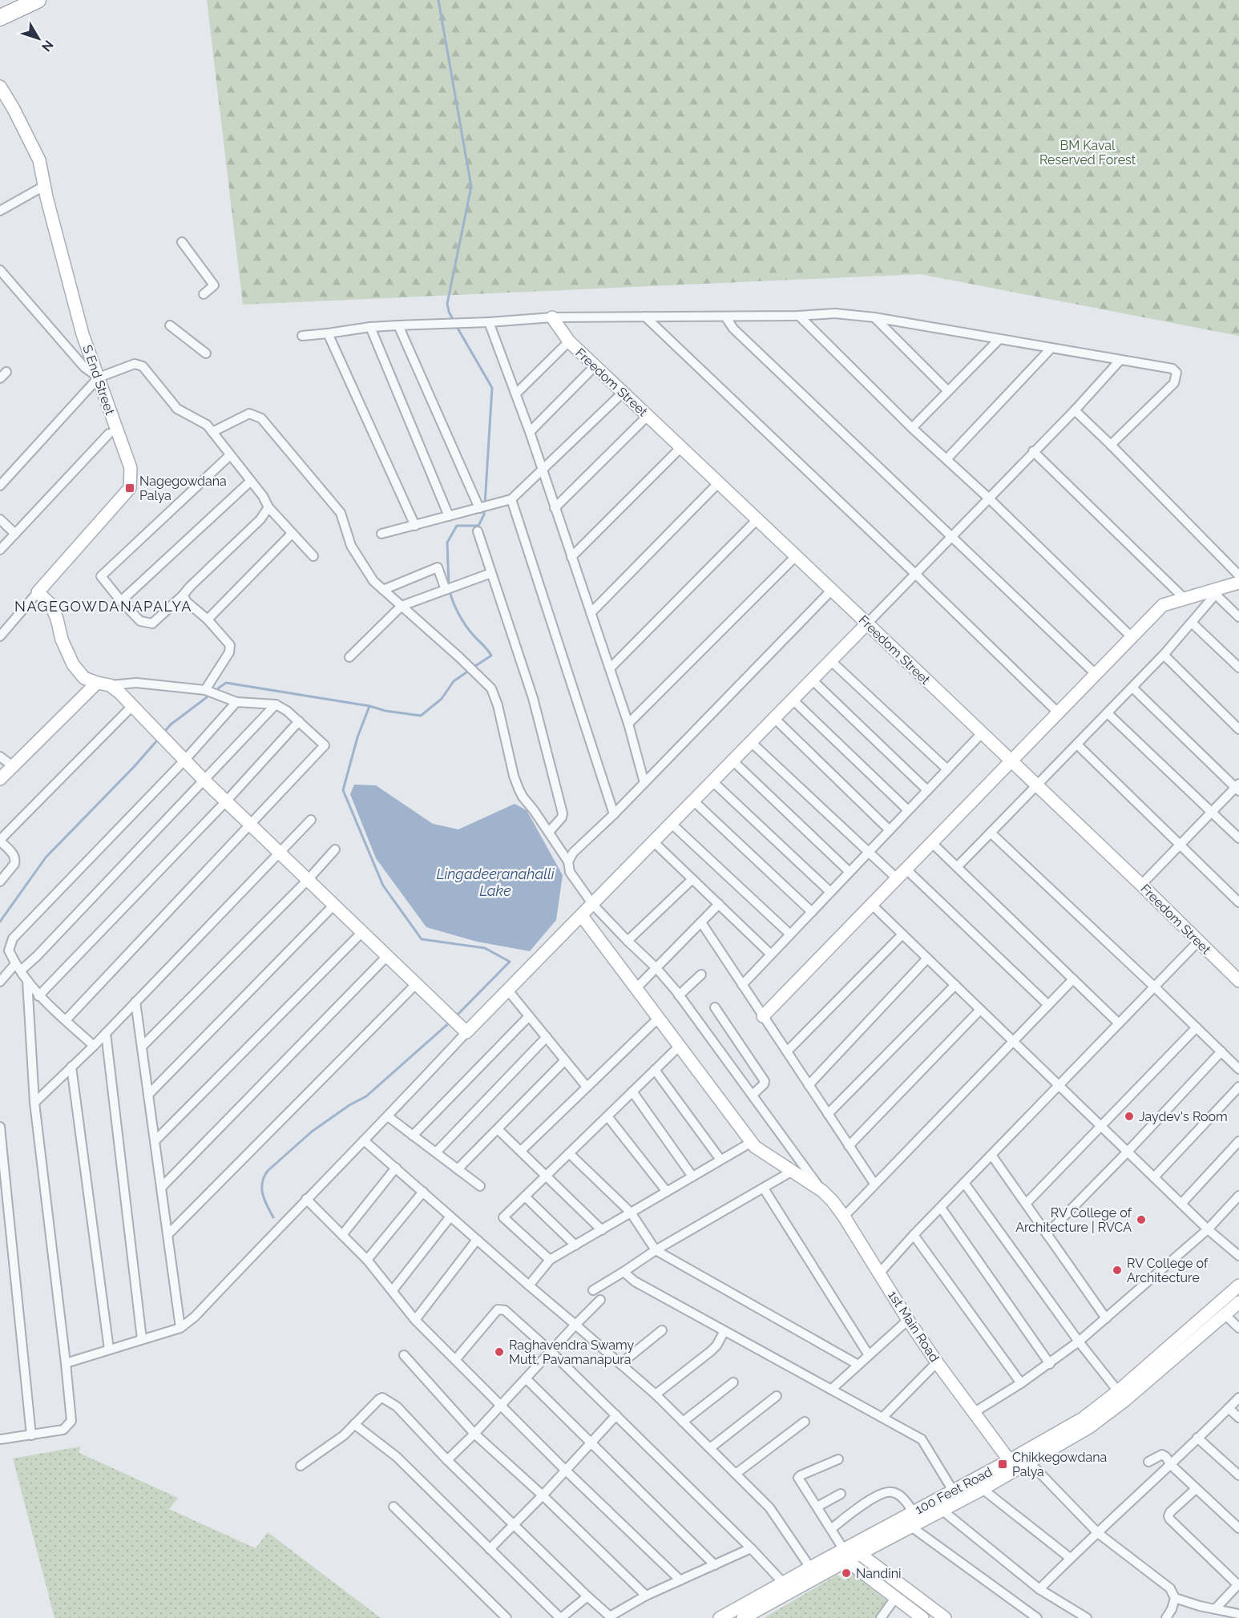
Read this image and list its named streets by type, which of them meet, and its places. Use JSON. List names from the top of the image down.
{
  "streets": {
    "street": [
      "S End Street",
      "Freedom Street",
      "1st Main Road",
      "100 Feet Road"
    ]
  },
  "crossings": [
    ["1st Main Road", "100 Feet Road"]
  ],
  "districts": ["NAGEGOWDANAPALYA"],
  "water": ["Lingadeeranahalli Lake"],
  "parks": ["BM Kaval Reserved Forest"],
  "places": {
    "transit": ["Nagegowdana Palya", "Chikkegowdana Palya"],
    "other": [
      "Jaydev's Room",
      "RV College of Architecture | RVCA",
      "RV College of Architecture",
      "Raghavendra Swamy Mutt, Pavamanapura",
      "Nandini"
    ]
  },
  "north": "bottom right"
}
